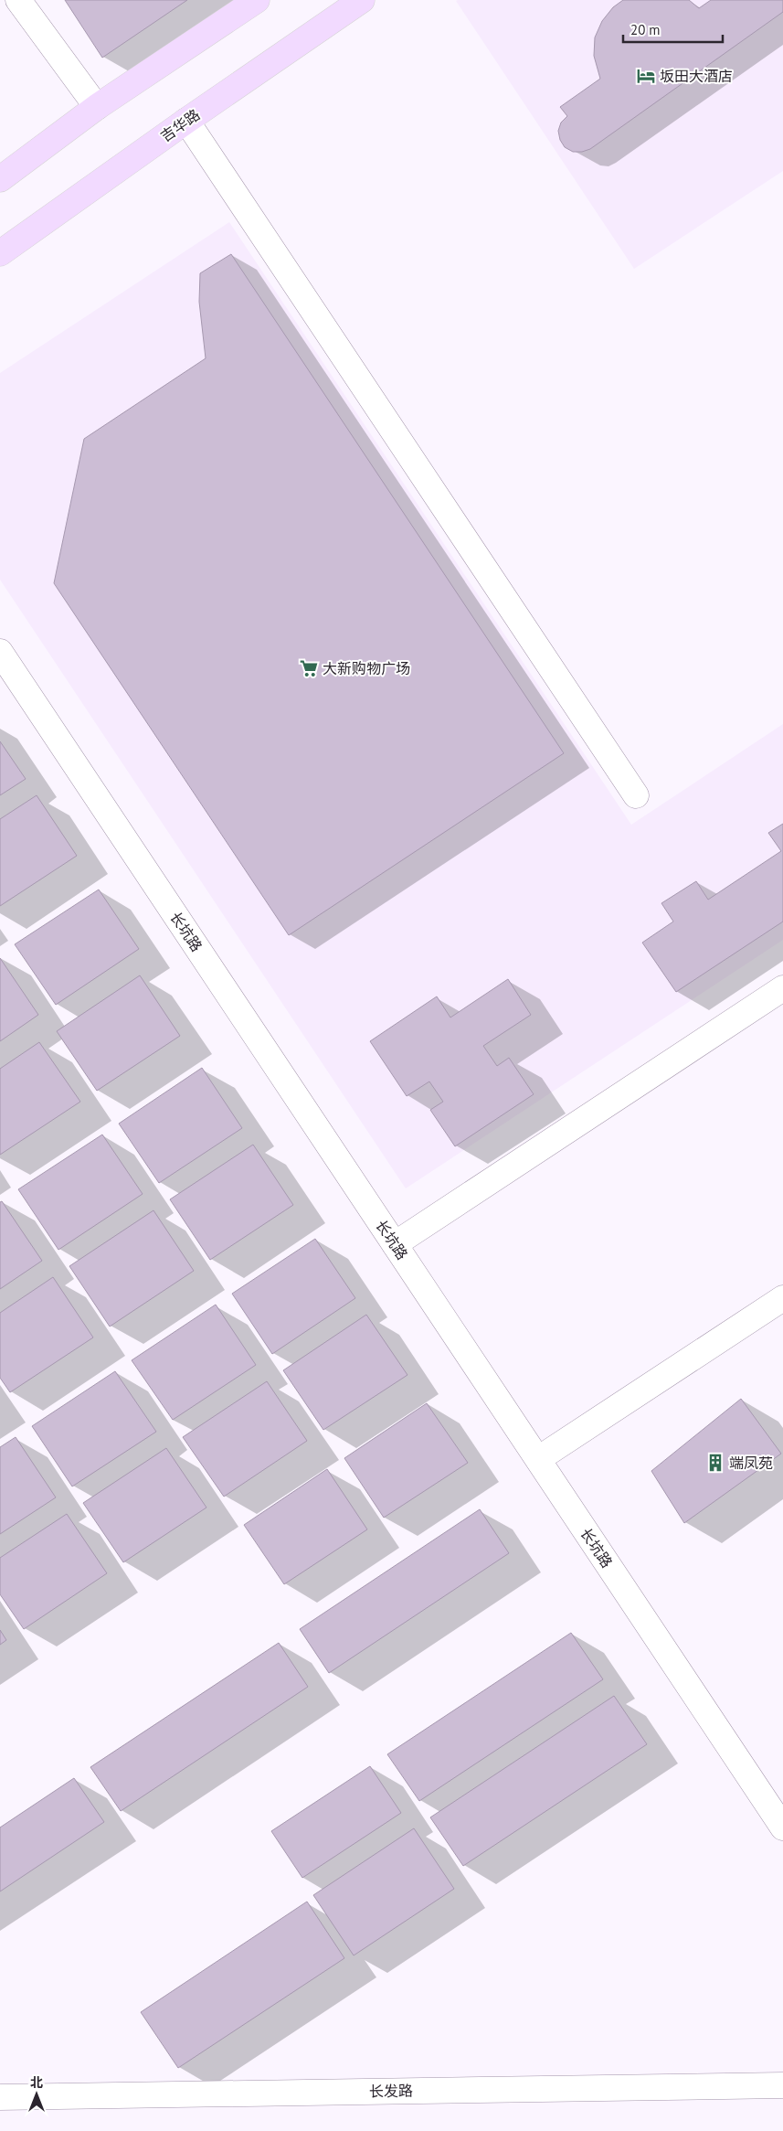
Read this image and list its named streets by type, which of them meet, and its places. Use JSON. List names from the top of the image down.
{
  "streets": {
    "main road": ["吉华路"],
    "street": ["长坑路", "长发路"]
  },
  "places": {
    "hotel": ["坂田大酒店"],
    "supermarket": ["大新购物广场"],
    "building": ["端凤苑"]
  },
  "scale_bar": "20 m",
  "north": "top"
}
